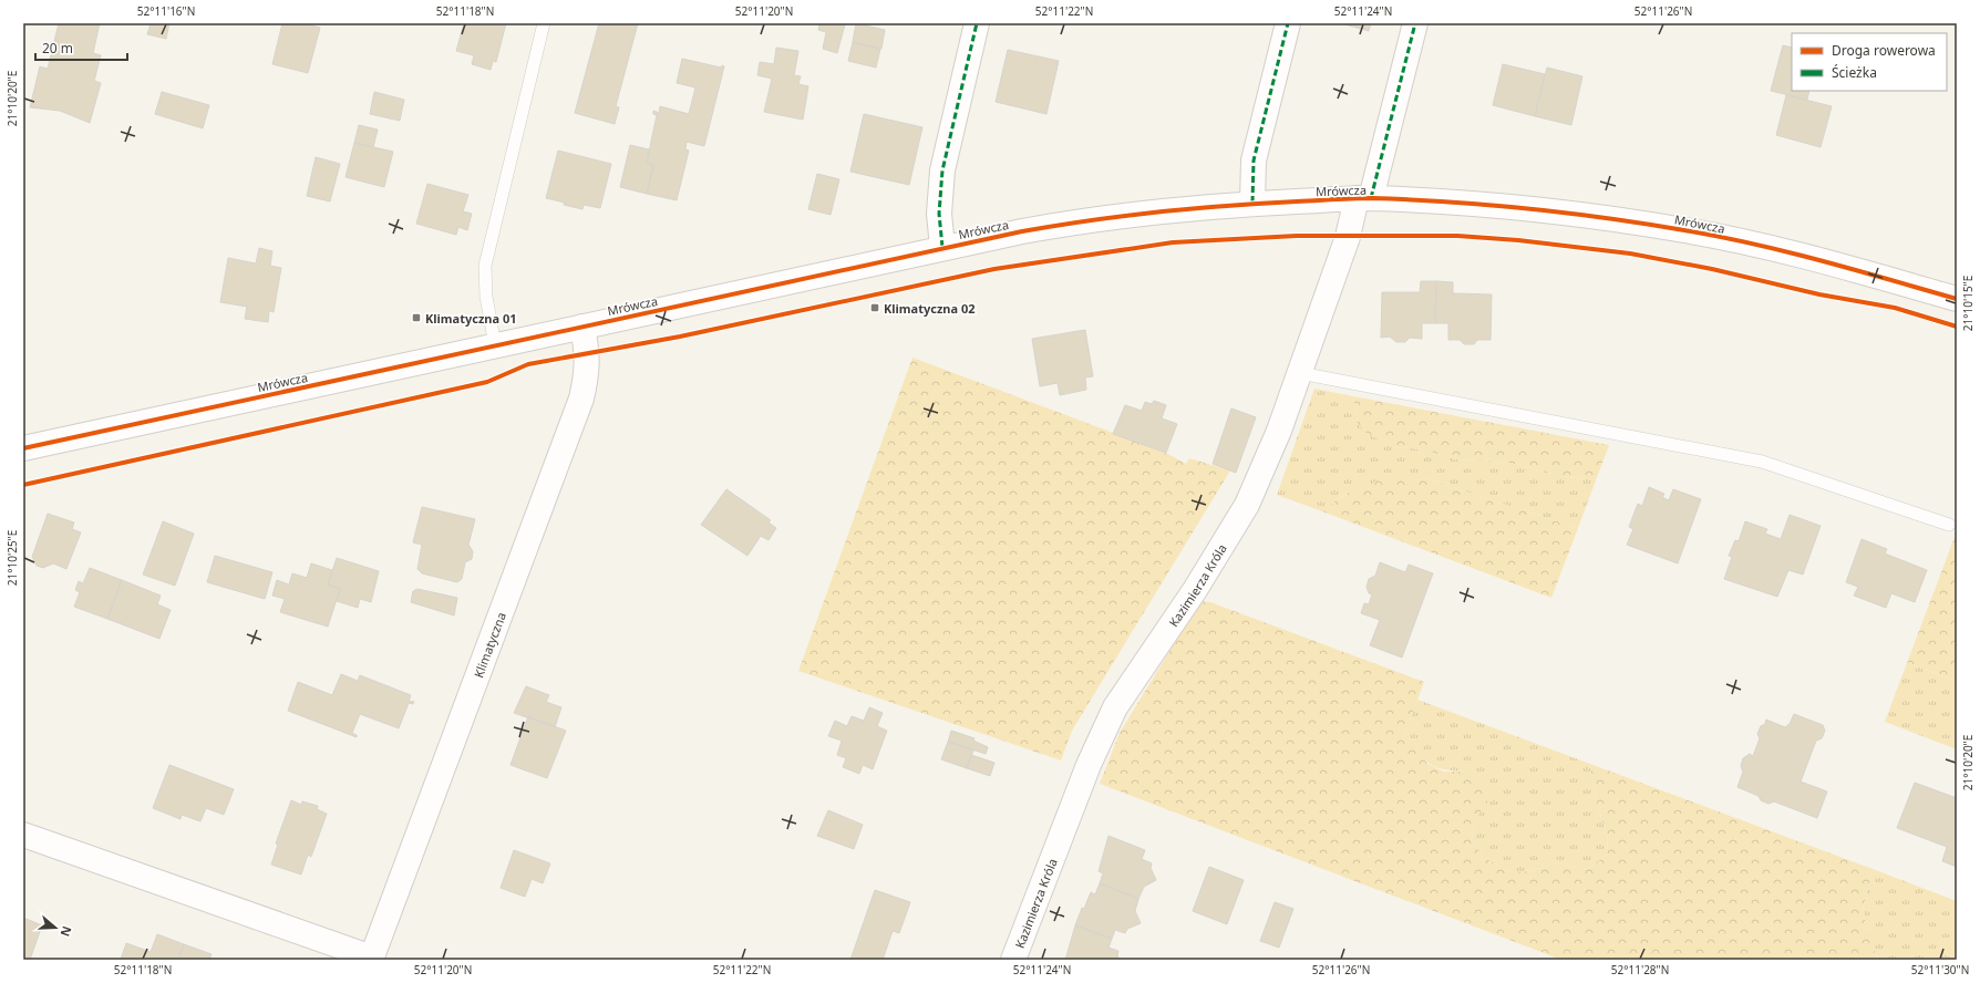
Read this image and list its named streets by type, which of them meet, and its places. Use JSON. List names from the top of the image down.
{
  "streets": {
    "street": ["Mrówcza", "Kazimierza Króla", "Klimatyczna"]
  },
  "crossings": [
    ["Mrówcza", "Kazimierza Króla"],
    ["Mrówcza", "Klimatyczna"]
  ],
  "places": {
    "transit": ["Klimatyczna 02", "Klimatyczna 01"]
  },
  "legend": ["Droga rowerowa", "Ścieżka"],
  "scale_bar": "20 m",
  "north": "right",
  "coordinates": [
    "52°11'16\"N",
    "52°11'18\"N",
    "52°11'20\"N",
    "52°11'22\"N",
    "52°11'24\"N",
    "52°11'26\"N",
    "21°10'20\"E",
    "21°10'15\"E",
    "21°10'25\"E",
    "52°11'28\"N",
    "52°11'30\"N"
  ]
}
